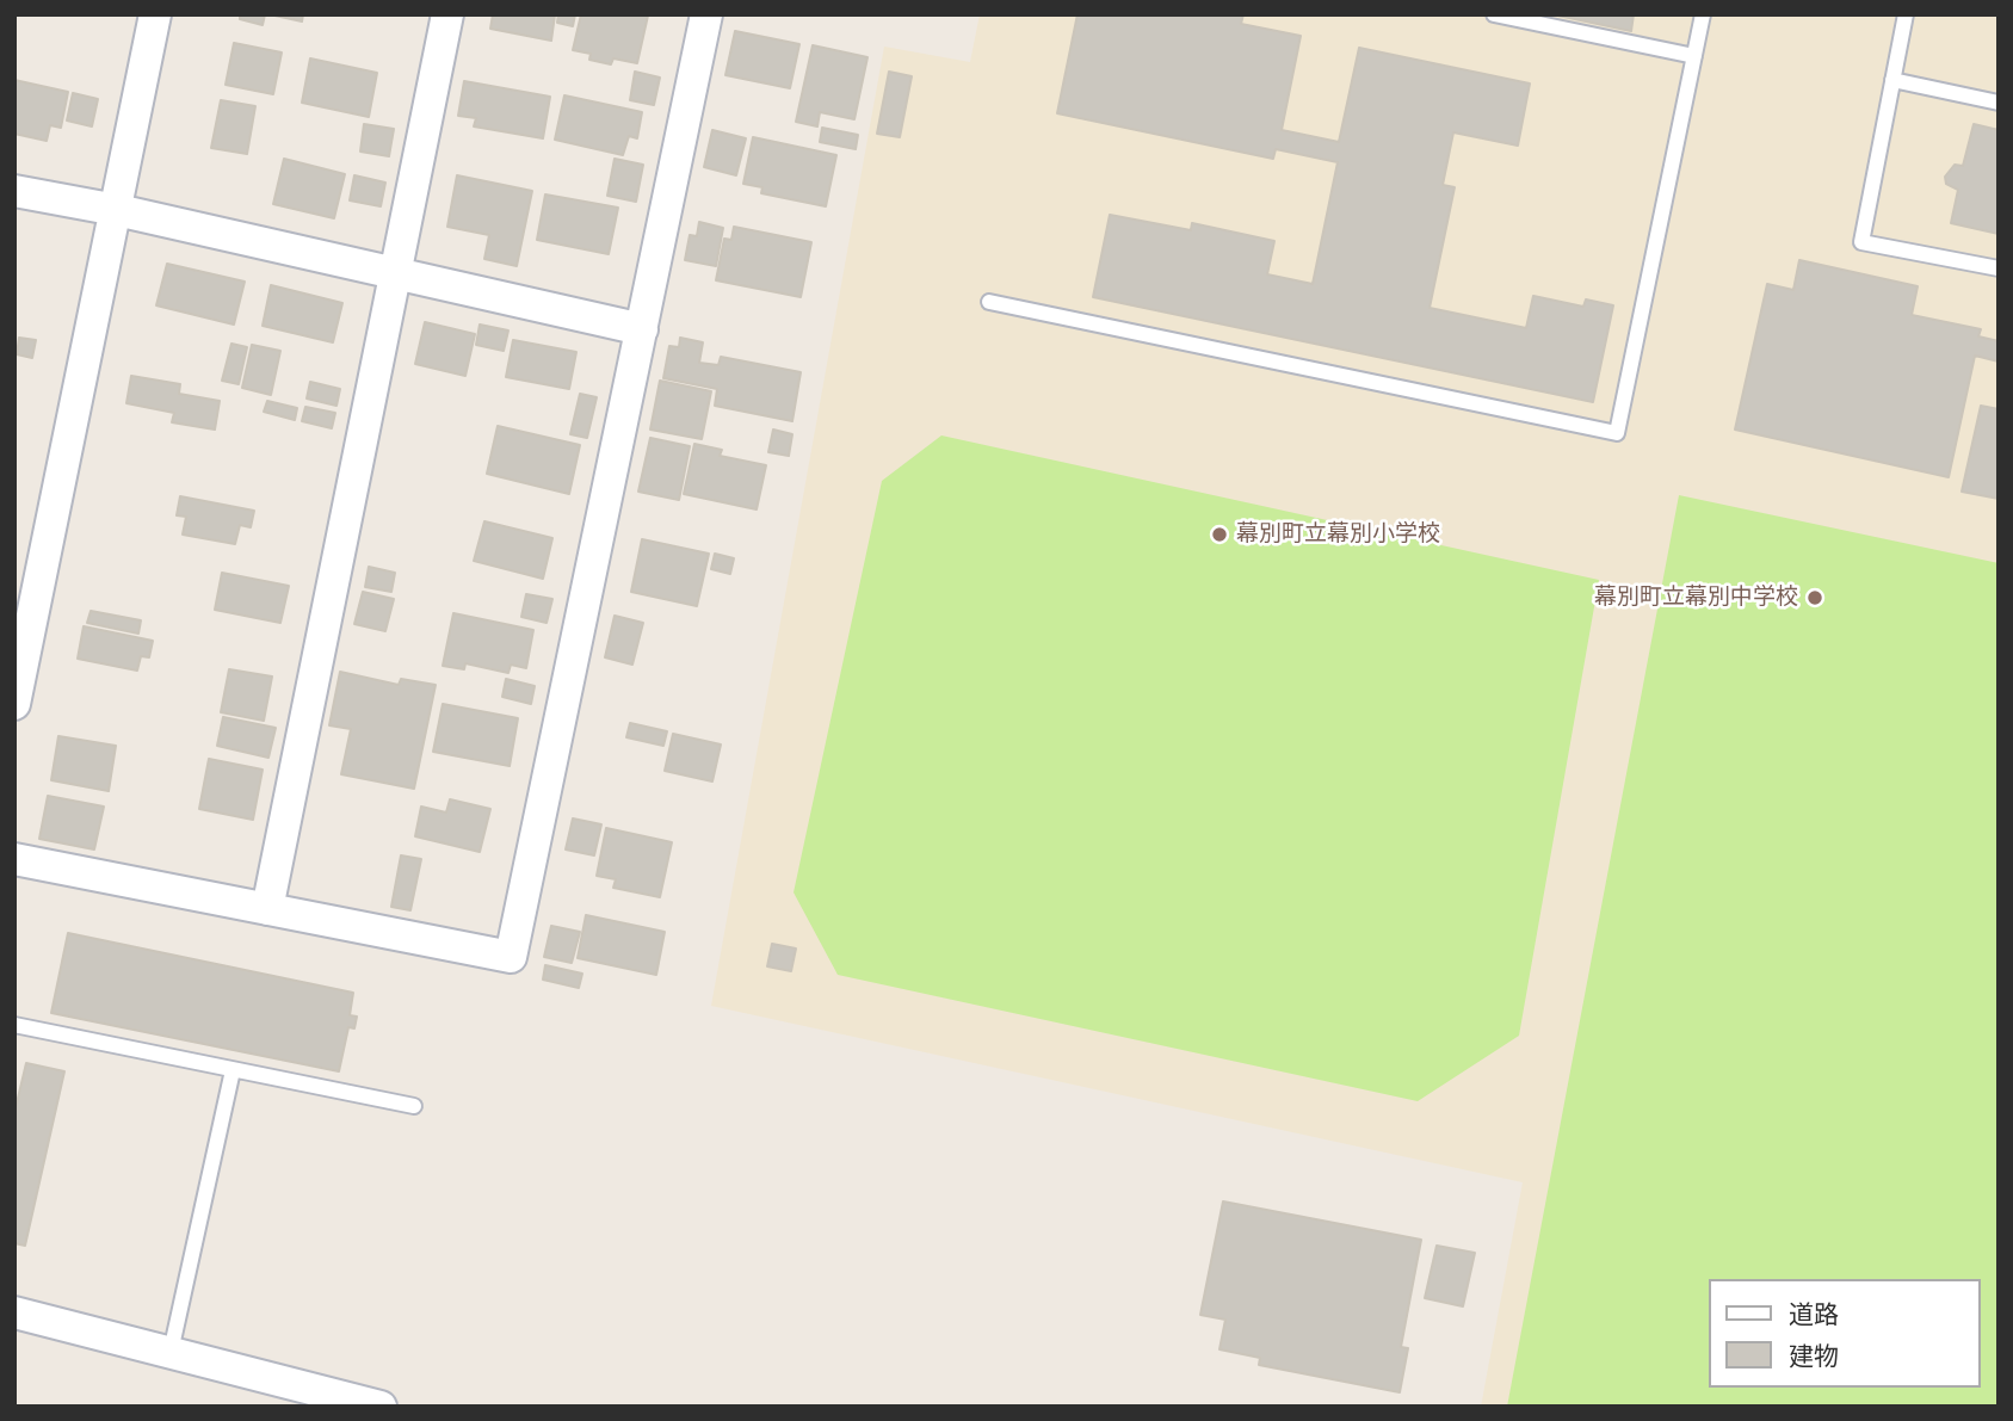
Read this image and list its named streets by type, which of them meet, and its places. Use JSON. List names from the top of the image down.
{
  "places": ["幕別町立幕別小学校", "幕別町立幕別中学校"],
  "legend": ["道路", "建物"]
}
